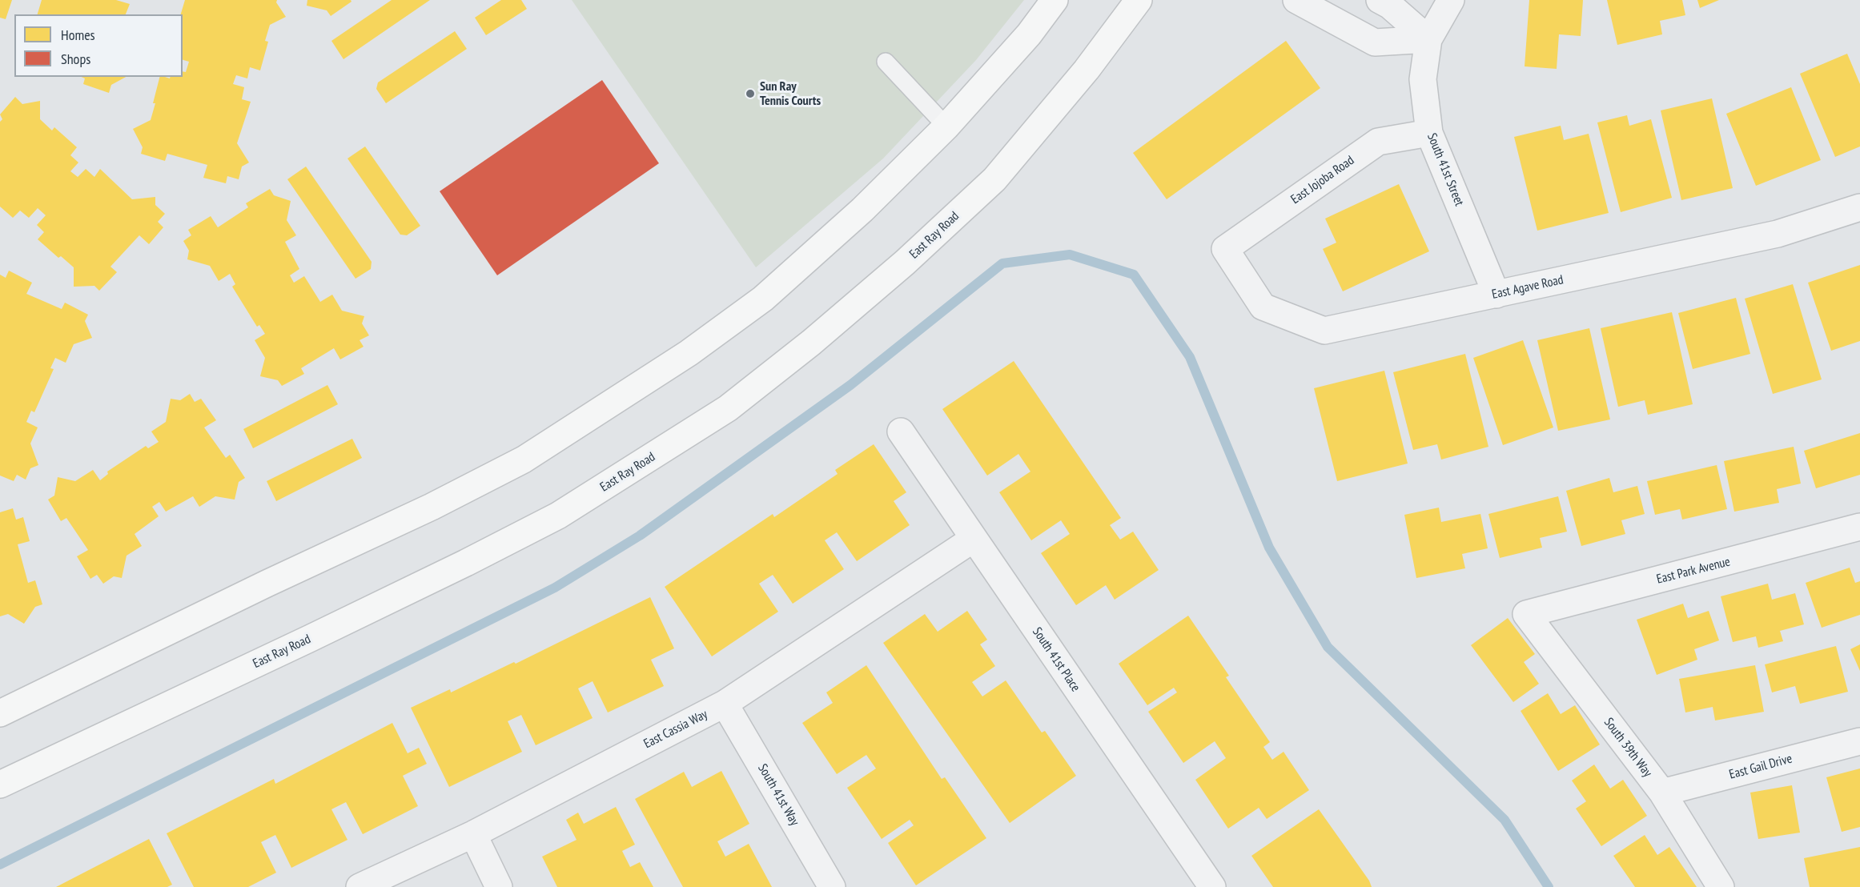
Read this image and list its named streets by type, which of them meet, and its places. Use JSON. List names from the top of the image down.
{
  "streets": {
    "main road": ["East Ray Road"],
    "street": [
      "South 41st Street",
      "East Jojoba Road",
      "East Agave Road",
      "East Park Avenue",
      "South 41st Place",
      "East Cassia Way",
      "South 39th Way",
      "East Gail Drive",
      "South 41st Way"
    ]
  },
  "crossings": [
    ["South 41st Street", "East Jojoba Road"],
    ["South 41st Street", "East Agave Road"],
    ["East Jojoba Road", "East Agave Road"],
    ["East Park Avenue", "South 39th Way"],
    ["South 41st Place", "East Cassia Way"],
    ["East Cassia Way", "South 41st Way"],
    ["South 39th Way", "East Gail Drive"]
  ],
  "places": ["Sun Ray Tennis Courts"],
  "legend": ["Homes", "Shops"]
}
